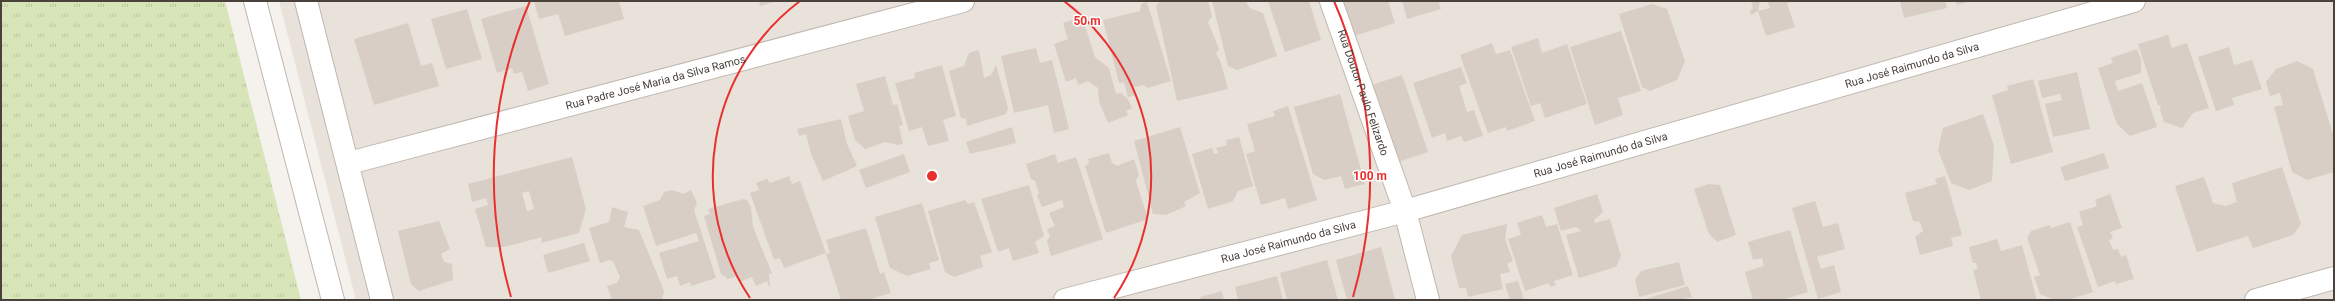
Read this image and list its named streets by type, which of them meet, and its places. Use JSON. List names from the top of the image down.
{
  "streets": {
    "street": ["Rua José Raimundo da Silva", "Rua Padre José Maria da Silva Ramos", "Rua Doutor Paulo Felizardo"]
  },
  "crossings": [
    ["Rua José Raimundo da Silva", "Rua Doutor Paulo Felizardo"]
  ],
  "rings": ["50 m", "100 m"]
}
